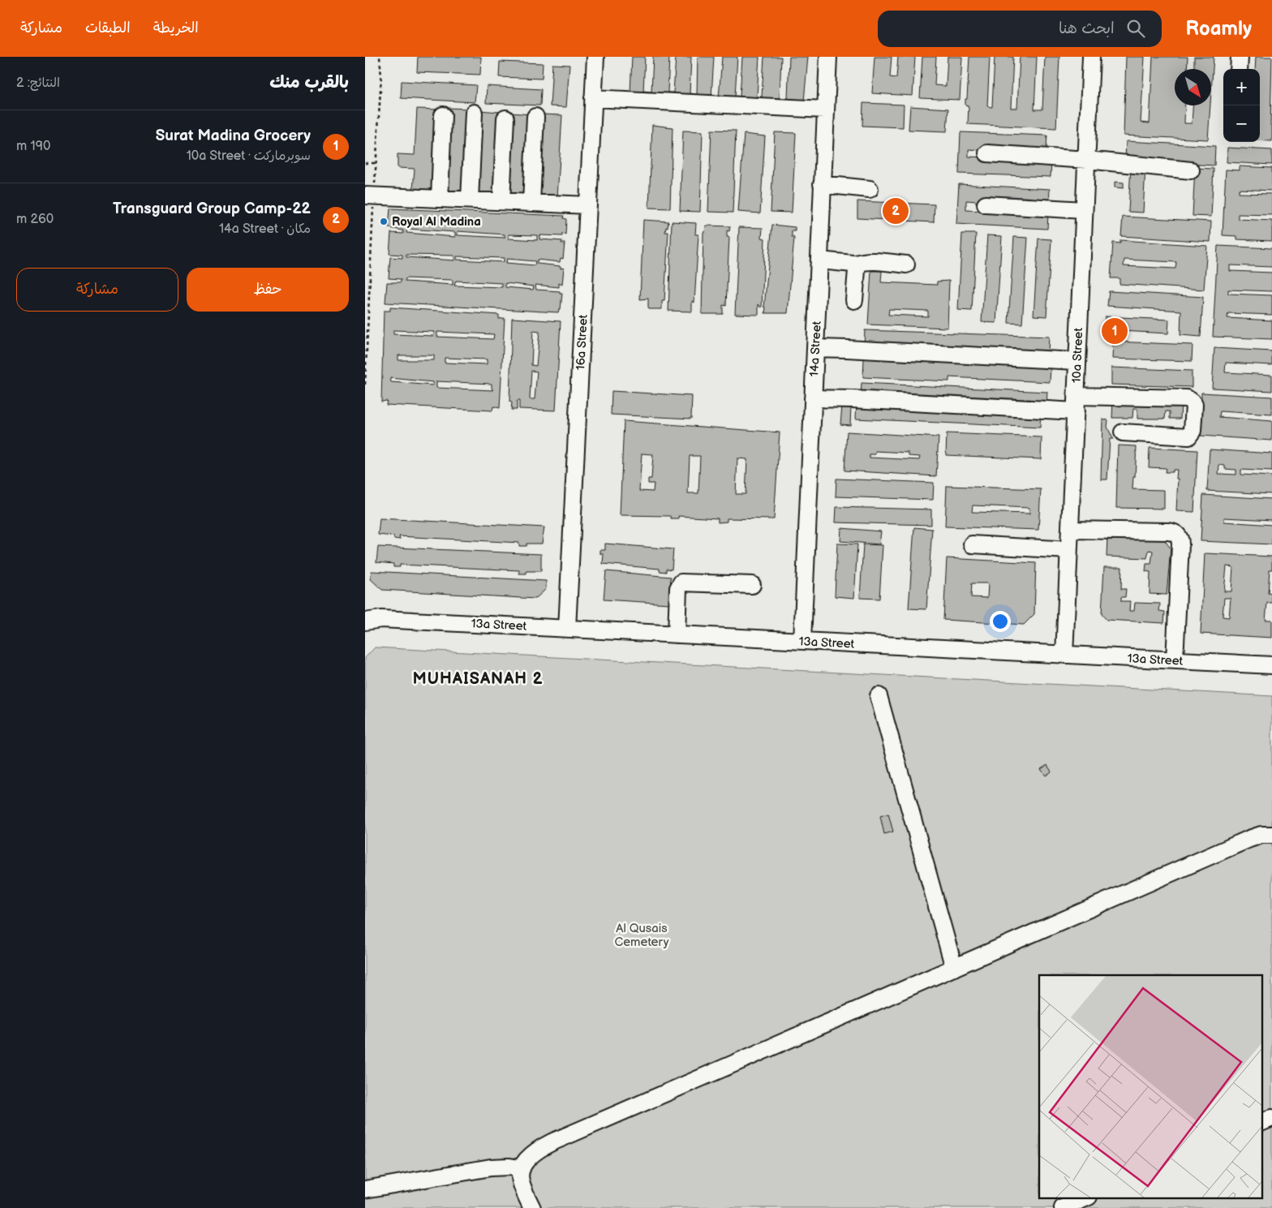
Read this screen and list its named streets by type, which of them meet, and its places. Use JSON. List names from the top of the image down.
{
  "streets": {
    "street": [
      "16a Street",
      "14a Street",
      "10a Street",
      "13a Street"
    ]
  },
  "crossings": [
    ["16a Street", "13a Street"],
    ["14a Street", "13a Street"],
    ["10a Street", "13a Street"]
  ],
  "districts": ["MUHAISANAH 2"],
  "parks": ["Al Qusais Cemetery"],
  "places": ["Royal Al Madina"],
  "north": "bottom right",
  "page": {
    "header": "Roamly",
    "search": "ابحث هنا",
    "nav": ["الخريطة", "الطبقات", "مشاركة"],
    "heading": ["بالقرب منك", "النتائج: 2"],
    "map_buttons": ["+", "−"],
    "list": [
      {
        "mark": "1",
        "name": "Surat Madina Grocery",
        "note": "سوبرماركت · 10a Street",
        "value": "190 m"
      },
      {
        "mark": "2",
        "name": "Transguard Group Camp-22",
        "note": "مكان · 14a Street",
        "value": "260 m"
      }
    ],
    "pins": ["2", "1"],
    "buttons": ["حفظ", "مشاركة"]
  }
}
